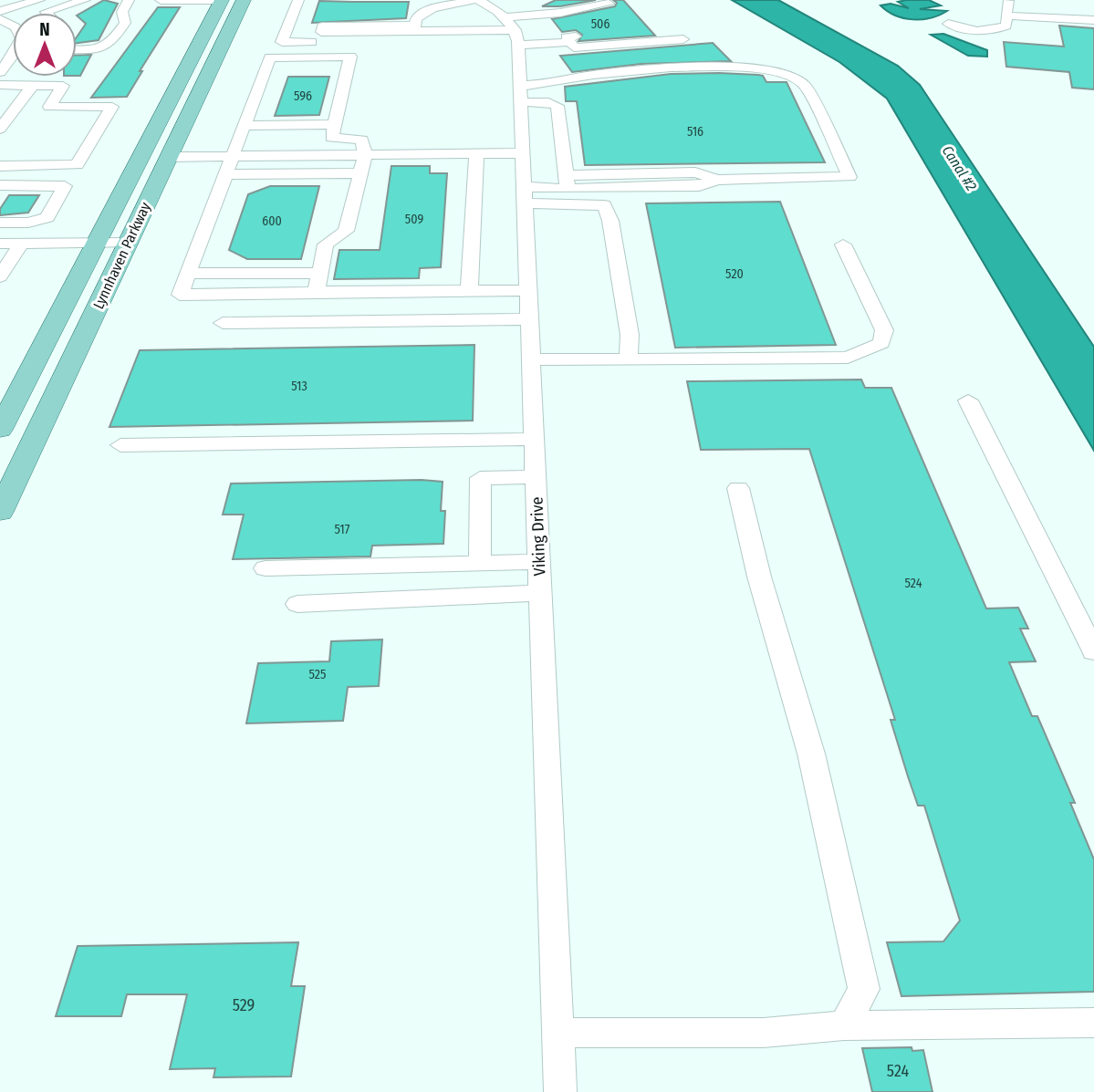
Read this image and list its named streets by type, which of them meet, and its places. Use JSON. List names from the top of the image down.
{
  "streets": {
    "main road": ["Lynnhaven Parkway"],
    "street": ["Viking Drive"]
  },
  "water": ["Canal #2"],
  "house_numbers": [
    "506",
    "596",
    "516",
    "509",
    "600",
    "520",
    "513",
    "517",
    "524",
    "525",
    "529",
    "524"
  ],
  "north": "top"
}
